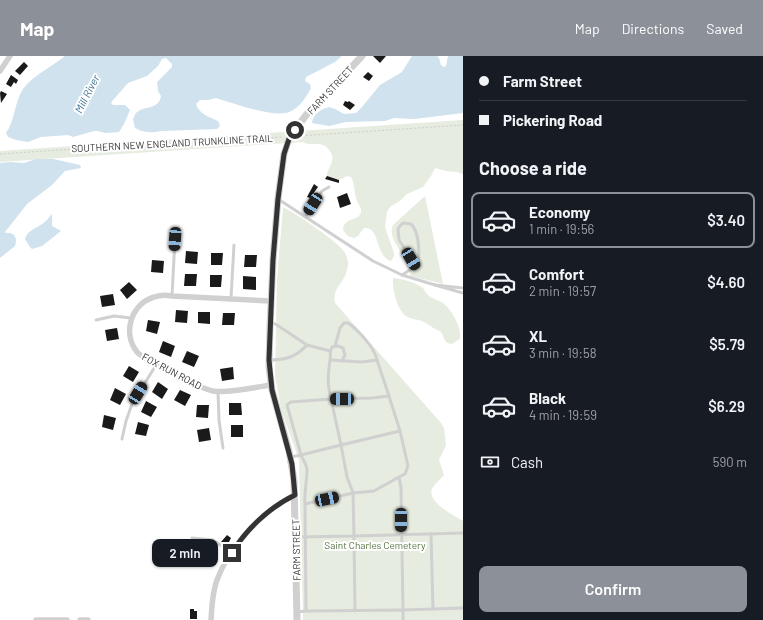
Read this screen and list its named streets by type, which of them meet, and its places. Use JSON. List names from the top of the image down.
{
  "streets": {
    "street": ["FARM STREET", "FOX RUN ROAD"],
    "path": ["SOUTHERN NEW ENGLAND TRUNKLINE TRAIL"]
  },
  "crossings": [
    ["FARM STREET", "SOUTHERN NEW ENGLAND TRUNKLINE TRAIL"],
    ["FARM STREET", "FOX RUN ROAD"]
  ],
  "water": ["Mill River"],
  "parks": ["Saint Charles Cemetery"],
  "page": {
    "header": "Map",
    "nav": ["Map", "Directions", "Saved"],
    "banner": ["Farm Street", "Pickering Road"],
    "heading": "Choose a ride",
    "list": [
      {
        "name": "Economy",
        "note": "1 min · 19:56",
        "value": "$3.40"
      },
      {
        "name": "Comfort",
        "note": "2 min · 19:57",
        "value": "$4.60"
      },
      {
        "name": "XL",
        "note": "3 min · 19:58",
        "value": "$5.79"
      },
      {
        "name": "Black",
        "note": "4 min · 19:59",
        "value": "$6.29"
      }
    ],
    "pay": ["Cash", "590 m"],
    "bubble": "2 min",
    "buttons": "Confirm"
  }
}
